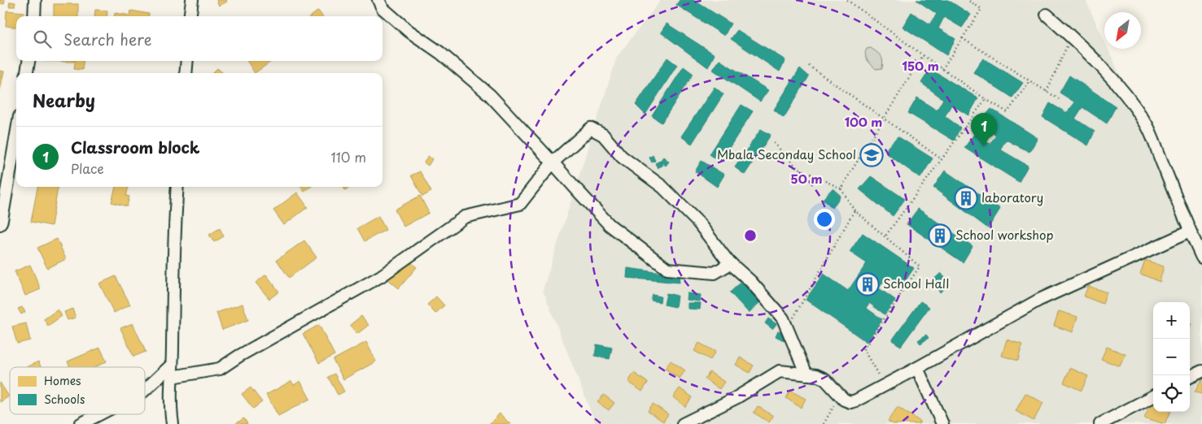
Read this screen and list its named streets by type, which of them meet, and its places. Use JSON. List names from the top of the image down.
{
  "places": {
    "school or university": ["Mbala Seconday School"],
    "building": ["laboratory", "School workshop", "School Hall"]
  },
  "legend": ["Homes", "Schools"],
  "north": "bottom left",
  "page": {
    "search": "Search here",
    "heading": "Nearby",
    "pins": "1",
    "list": [
      {
        "mark": "1",
        "name": "Classroom block",
        "note": "Place",
        "value": "110 m"
      }
    ],
    "map_buttons": ["+", "−"]
  },
  "rings": ["150 m", "100 m", "50 m"]
}
